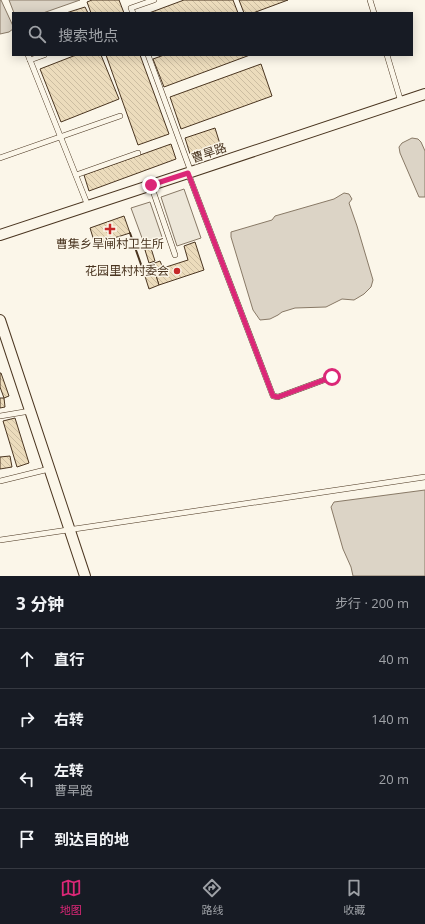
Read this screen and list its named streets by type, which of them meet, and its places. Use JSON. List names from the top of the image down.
{
  "streets": {
    "street": ["曹旱路"]
  },
  "places": {
    "health": ["曹集乡旱闸村卫生所"],
    "other": ["花园里村村委会"]
  },
  "page": {
    "search": "搜索地点",
    "heading": ["3 分钟", "步行 · 200 m"],
    "list": [
      ["直行", "40 m"],
      ["右转", "140 m"],
      ["左转", "曹旱路", "20 m"],
      "到达目的地"
    ],
    "nav": ["地图", "路线", "收藏"]
  }
}
